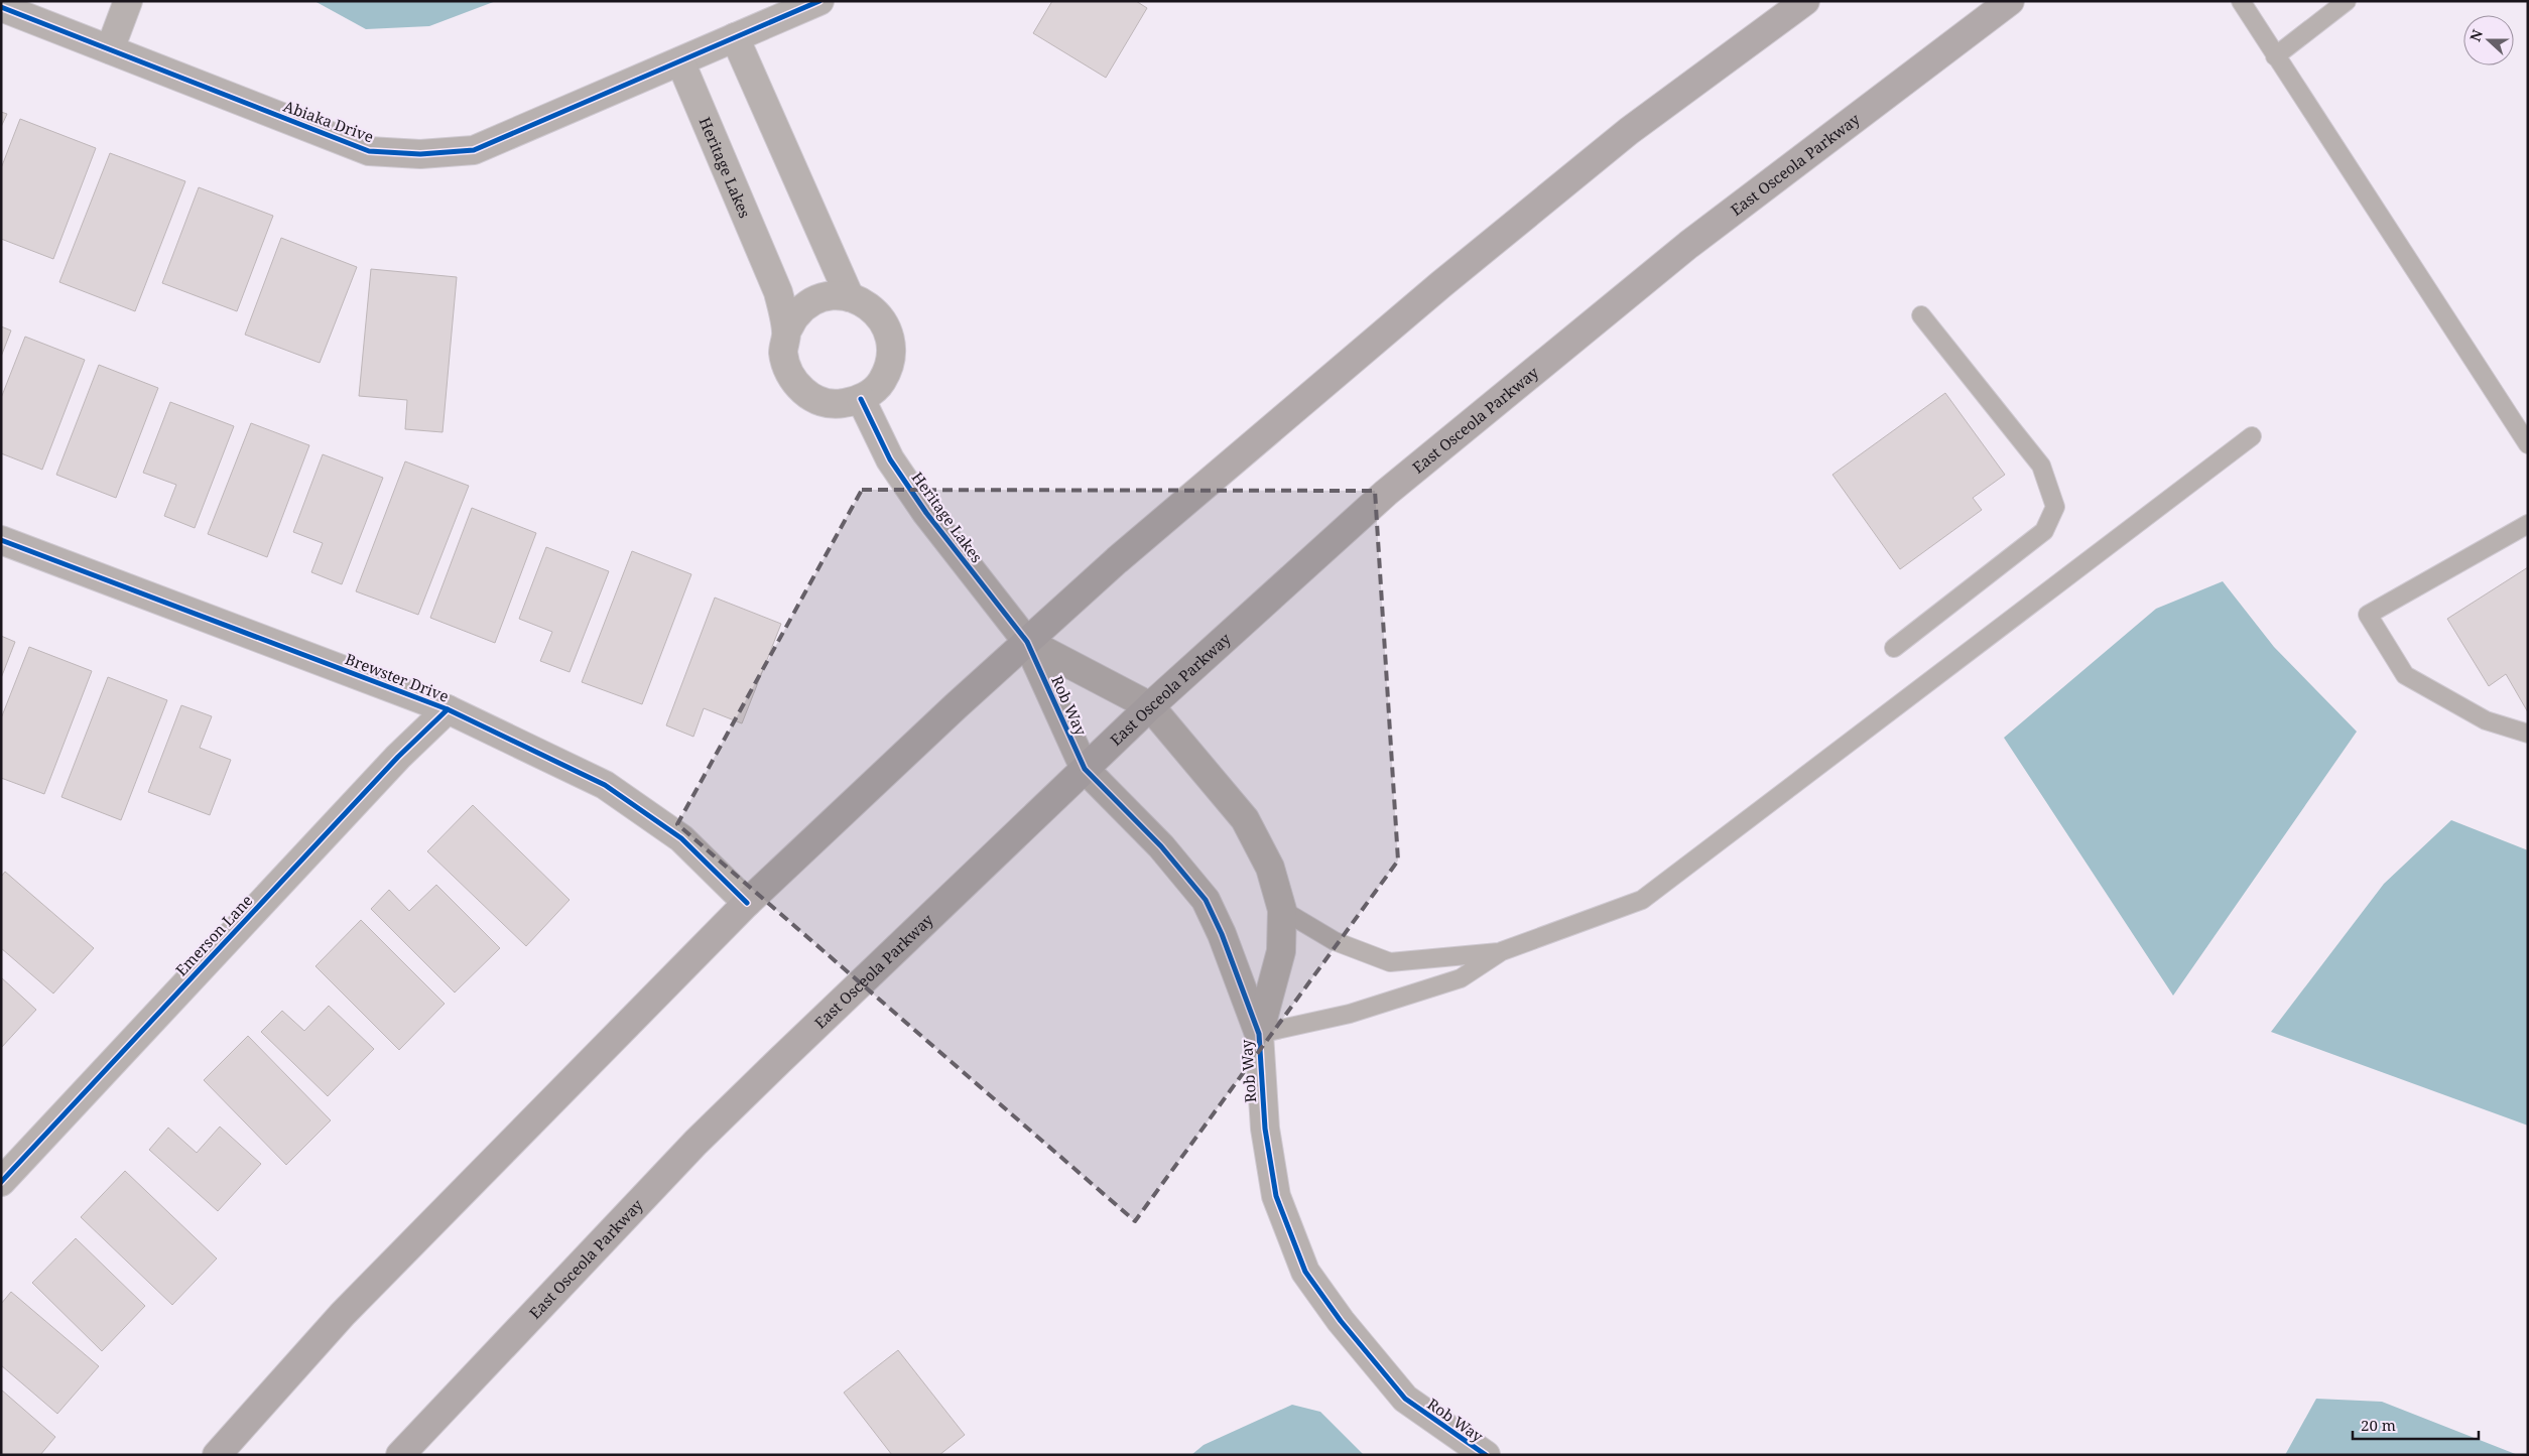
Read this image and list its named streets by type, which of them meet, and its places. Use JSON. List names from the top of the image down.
{
  "streets": {
    "main road": ["East Osceola Parkway"],
    "street": [
      "Abiaka Drive",
      "Heritage Lakes",
      "Brewster Drive",
      "Rob Way",
      "Emerson Lane"
    ]
  },
  "crossings": [
    ["Abiaka Drive", "Heritage Lakes"],
    ["East Osceola Parkway", "Rob Way"],
    ["Heritage Lakes", "Rob Way"],
    ["Brewster Drive", "Emerson Lane"]
  ],
  "scale_bar": "20 m",
  "north": "left"
}
